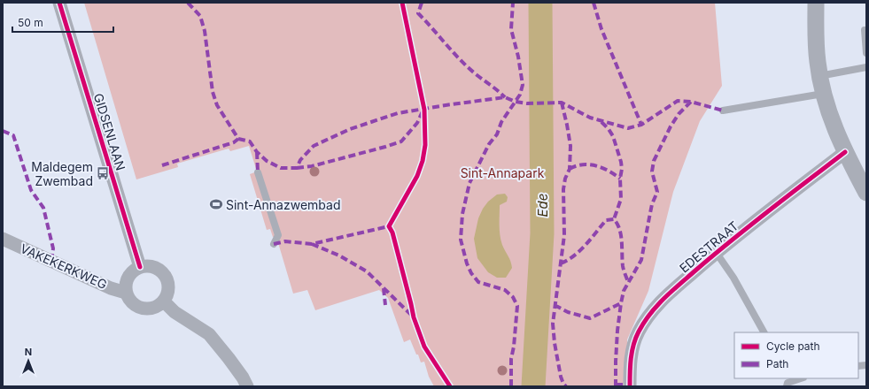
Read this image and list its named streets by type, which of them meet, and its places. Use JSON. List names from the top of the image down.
{
  "streets": {
    "street": ["GIDSENLAAN", "EDESTRAAT", "VAKEKERKWEG"]
  },
  "crossings": [
    ["GIDSENLAAN", "VAKEKERKWEG"]
  ],
  "water": ["Ede"],
  "parks": ["Sint-Annapark"],
  "places": {
    "bus stop": ["Maldegem Zwembad"],
    "sports": ["Sint-Annazwembad"]
  },
  "legend": ["Cycle path", "Path"],
  "scale_bar": "50 m",
  "north": "top"
}
